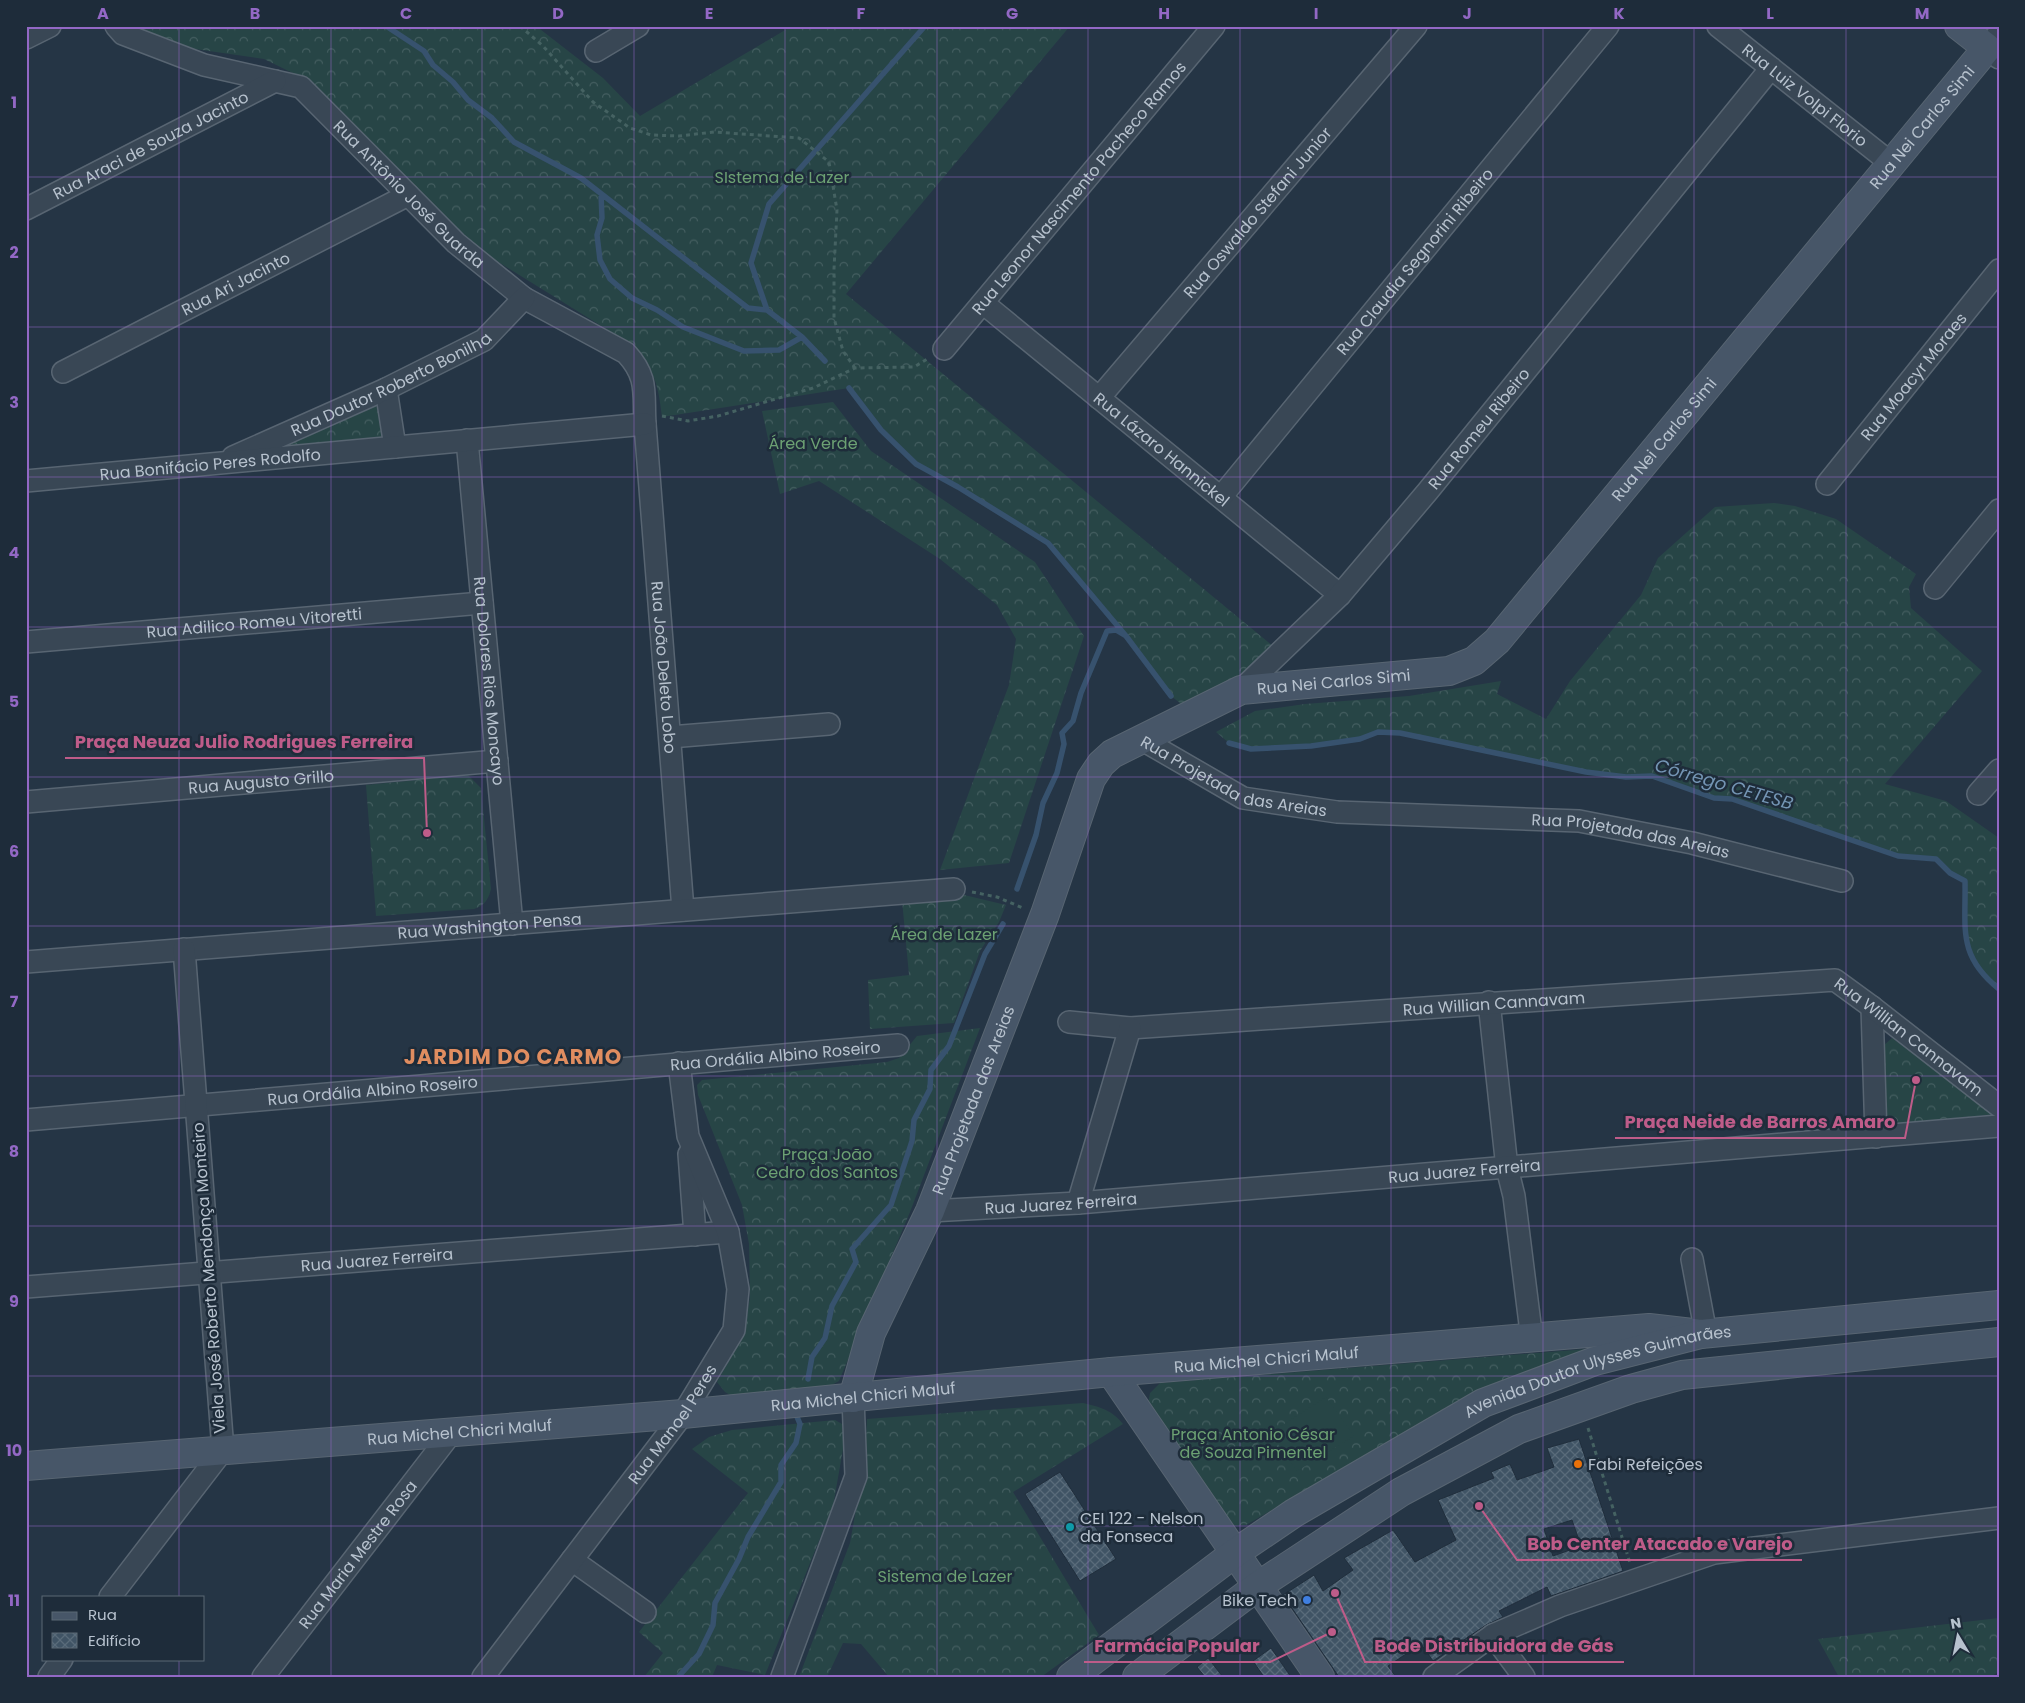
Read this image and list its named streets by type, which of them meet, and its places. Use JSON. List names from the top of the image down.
{
  "streets": {
    "street": [
      "Rua Luiz Volpi Florio",
      "Rua Nei Carlos Simi",
      "Rua Araci de Souza Jacinto",
      "Rua Leonor Nascimento Pacheco Ramos",
      "Rua Antônio José Guarda",
      "Rua Oswaldo Stefani Junior",
      "Rua Claudia Segnorini Ribeiro",
      "Rua Ari Jacinto",
      "Rua Moacyr Moraes",
      "Rua Doutor Roberto Bonilha",
      "Rua Romeu Ribeiro",
      "Rua Lázaro Hannickel",
      "Rua Bonifácio Peres Rodolfo",
      "Rua Adilico Romeu Vitoretti",
      "Rua João Deleto Lobo",
      "Rua Dolores Rios Moncayo",
      "Rua Projetada das Areias",
      "Rua Augusto Grillo",
      "Rua Washington Pensa",
      "Rua Willian Cannavam",
      "Rua Ordália Albino Roseiro",
      "Rua Juarez Ferreira",
      "Viela José Roberto Mendonça Monteiro",
      "Rua Michel Chicri Maluf",
      "Avenida Doutor Ulysses Guimarães",
      "Rua Manoel Peres",
      "Rua Maria Mestre Rosa"
    ]
  },
  "crossings": [
    ["Rua Luiz Volpi Florio", "Rua Nei Carlos Simi"],
    ["Rua Luiz Volpi Florio", "Rua Romeu Ribeiro"],
    ["Rua Nei Carlos Simi", "Rua Romeu Ribeiro"],
    ["Rua Araci de Souza Jacinto", "Rua Antônio José Guarda"],
    ["Rua Leonor Nascimento Pacheco Ramos", "Rua Lázaro Hannickel"],
    ["Rua Antônio José Guarda", "Rua Ari Jacinto"],
    ["Rua Antônio José Guarda", "Rua Doutor Roberto Bonilha"],
    ["Rua Antônio José Guarda", "Rua Bonifácio Peres Rodolfo"],
    ["Rua Antônio José Guarda", "Rua João Deleto Lobo"],
    ["Rua Oswaldo Stefani Junior", "Rua Lázaro Hannickel"],
    ["Rua Claudia Segnorini Ribeiro", "Rua Lázaro Hannickel"],
    ["Rua Doutor Roberto Bonilha", "Rua Bonifácio Peres Rodolfo"],
    ["Rua Romeu Ribeiro", "Rua Lázaro Hannickel"],
    ["Rua Romeu Ribeiro", "Rua Projetada das Areias"],
    ["Rua Bonifácio Peres Rodolfo", "Rua João Deleto Lobo"],
    ["Rua Bonifácio Peres Rodolfo", "Rua Dolores Rios Moncayo"],
    ["Rua Adilico Romeu Vitoretti", "Rua Dolores Rios Moncayo"],
    ["Rua João Deleto Lobo", "Rua Washington Pensa"],
    ["Rua Dolores Rios Moncayo", "Rua Augusto Grillo"],
    ["Rua Dolores Rios Moncayo", "Rua Washington Pensa"],
    ["Rua Projetada das Areias", "Rua Juarez Ferreira"],
    ["Rua Projetada das Areias", "Rua Michel Chicri Maluf"],
    ["Rua Washington Pensa", "Viela José Roberto Mendonça Monteiro"],
    ["Rua Ordália Albino Roseiro", "Viela José Roberto Mendonça Monteiro"],
    ["Rua Ordália Albino Roseiro", "Rua Manoel Peres"],
    ["Rua Juarez Ferreira", "Viela José Roberto Mendonça Monteiro"],
    ["Rua Juarez Ferreira", "Rua Manoel Peres"],
    ["Viela José Roberto Mendonça Monteiro", "Rua Michel Chicri Maluf"],
    ["Rua Michel Chicri Maluf", "Avenida Doutor Ulysses Guimarães"],
    ["Rua Michel Chicri Maluf", "Rua Manoel Peres"],
    ["Rua Michel Chicri Maluf", "Rua Maria Mestre Rosa"]
  ],
  "districts": ["JARDIM DO CARMO"],
  "water": ["Córrego CETESB"],
  "parks": [
    "SIstema de Lazer",
    "Área Verde",
    "Área de Lazer",
    "Praça João Cedro dos Santos",
    "Praça Antonio César de Souza Pimentel",
    "Sistema de Lazer"
  ],
  "places": [
    "Praça Neuza Julio Rodrigues Ferreira",
    "Praça Neide de Barros Amaro",
    "Fabi Refeições",
    "Bob Center Atacado e Varejo",
    "CEI 122 - Nelson da Fonseca",
    "Bode Distribuidora de Gás",
    "Bike Tech",
    "Farmácia Popular"
  ],
  "legend": ["Rua", "Edifício"],
  "north": "top",
  "grid": {
    "columns": [
      "A",
      "B",
      "C",
      "D",
      "E",
      "F",
      "G",
      "H",
      "I",
      "J",
      "K",
      "L",
      "M"
    ],
    "rows": [
      "1",
      "2",
      "3",
      "4",
      "5",
      "6",
      "7",
      "8",
      "9",
      "10",
      "11"
    ]
  }
}
